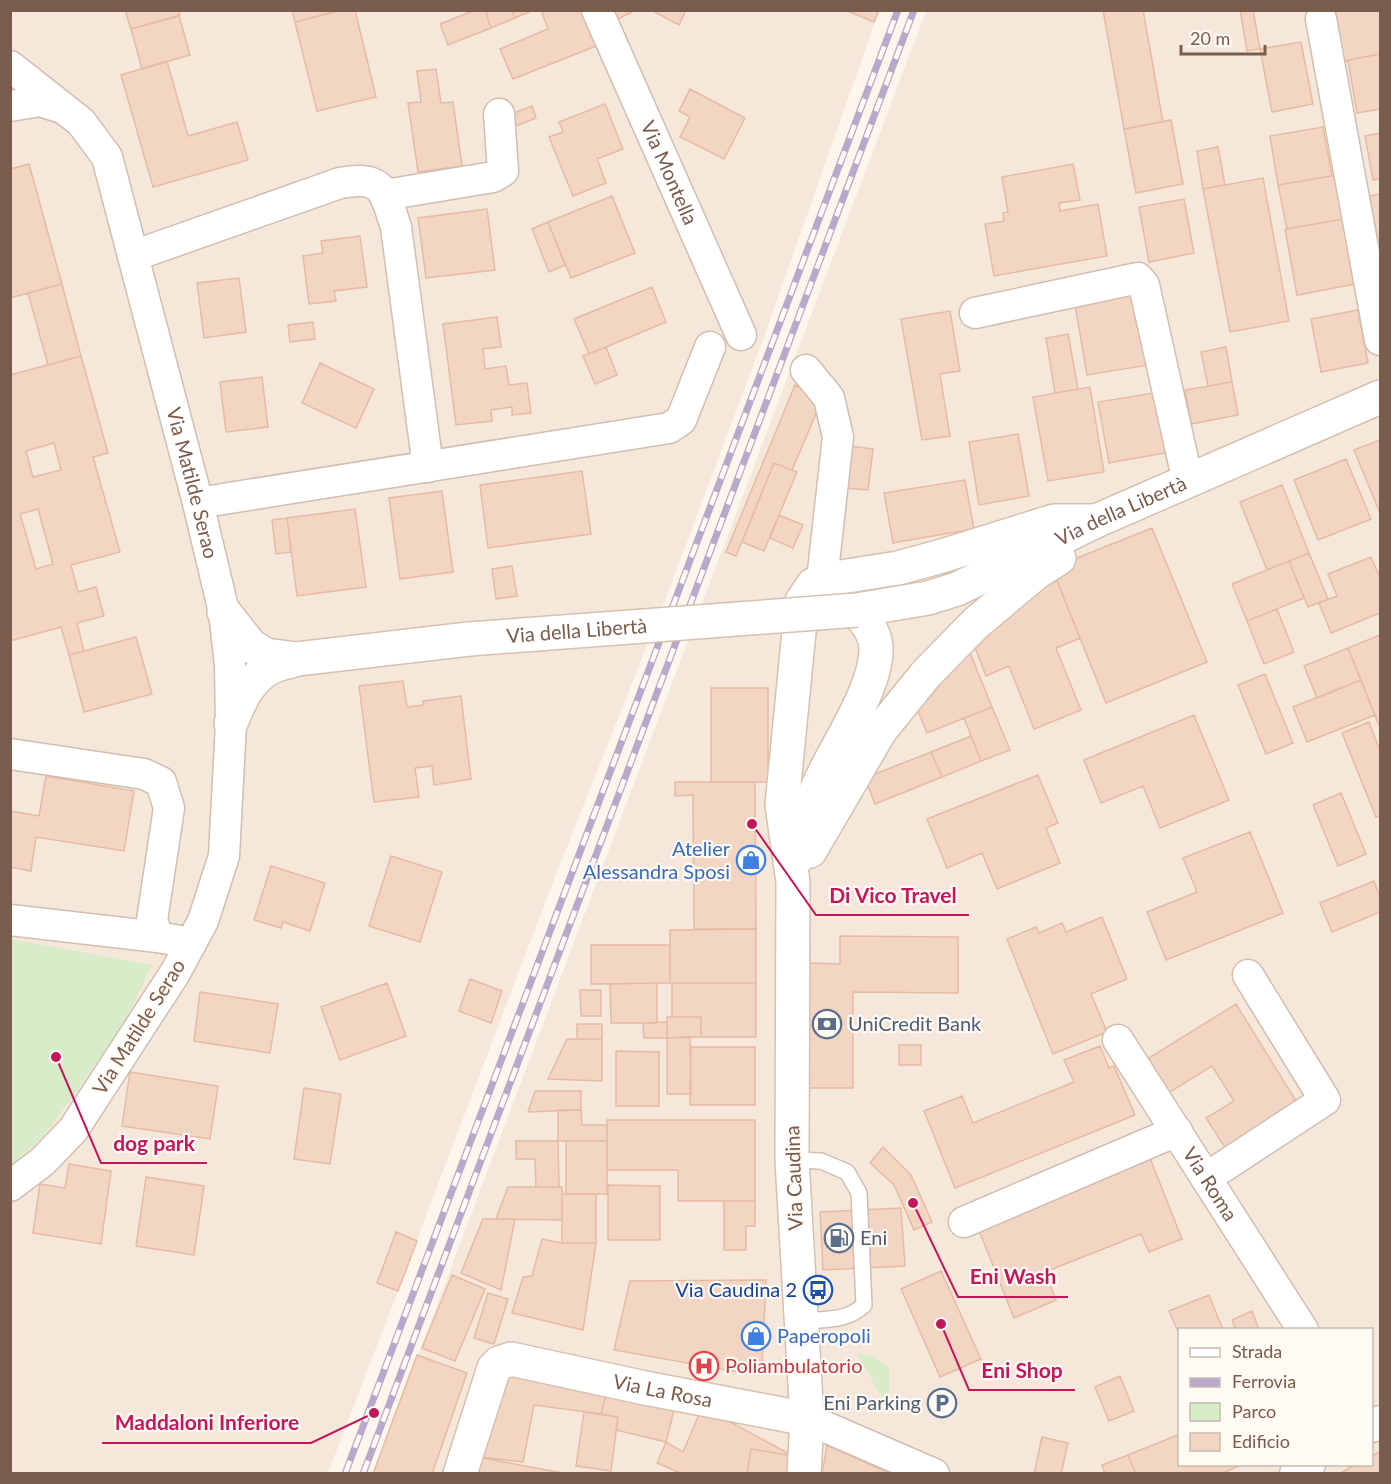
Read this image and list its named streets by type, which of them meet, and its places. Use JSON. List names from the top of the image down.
{
  "streets": {
    "main road": ["Via della Libertà", "Via Caudina", "Via La Rosa"],
    "street": ["Via Montella", "Via Matilde Serao", "Via Roma"]
  },
  "crossings": [
    ["Via Matilde Serao", "Via della Libertà"],
    ["Via Caudina", "Via La Rosa"]
  ],
  "places": {
    "other": [
      "Di Vico Travel",
      "dog park",
      "Eni Wash",
      "Eni Shop",
      "Maddaloni Inferiore"
    ],
    "shop": ["Atelier Alessandra Sposi", "Paperopoli"],
    "bank": ["UniCredit Bank"],
    "fuel station": ["Eni"],
    "bus stop": ["Via Caudina 2"],
    "hospital": ["Poliambulatorio"],
    "parking": ["Eni Parking"]
  },
  "legend": [
    "Strada",
    "Ferrovia",
    "Parco",
    "Edificio"
  ],
  "scale_bar": "20 m"
}
